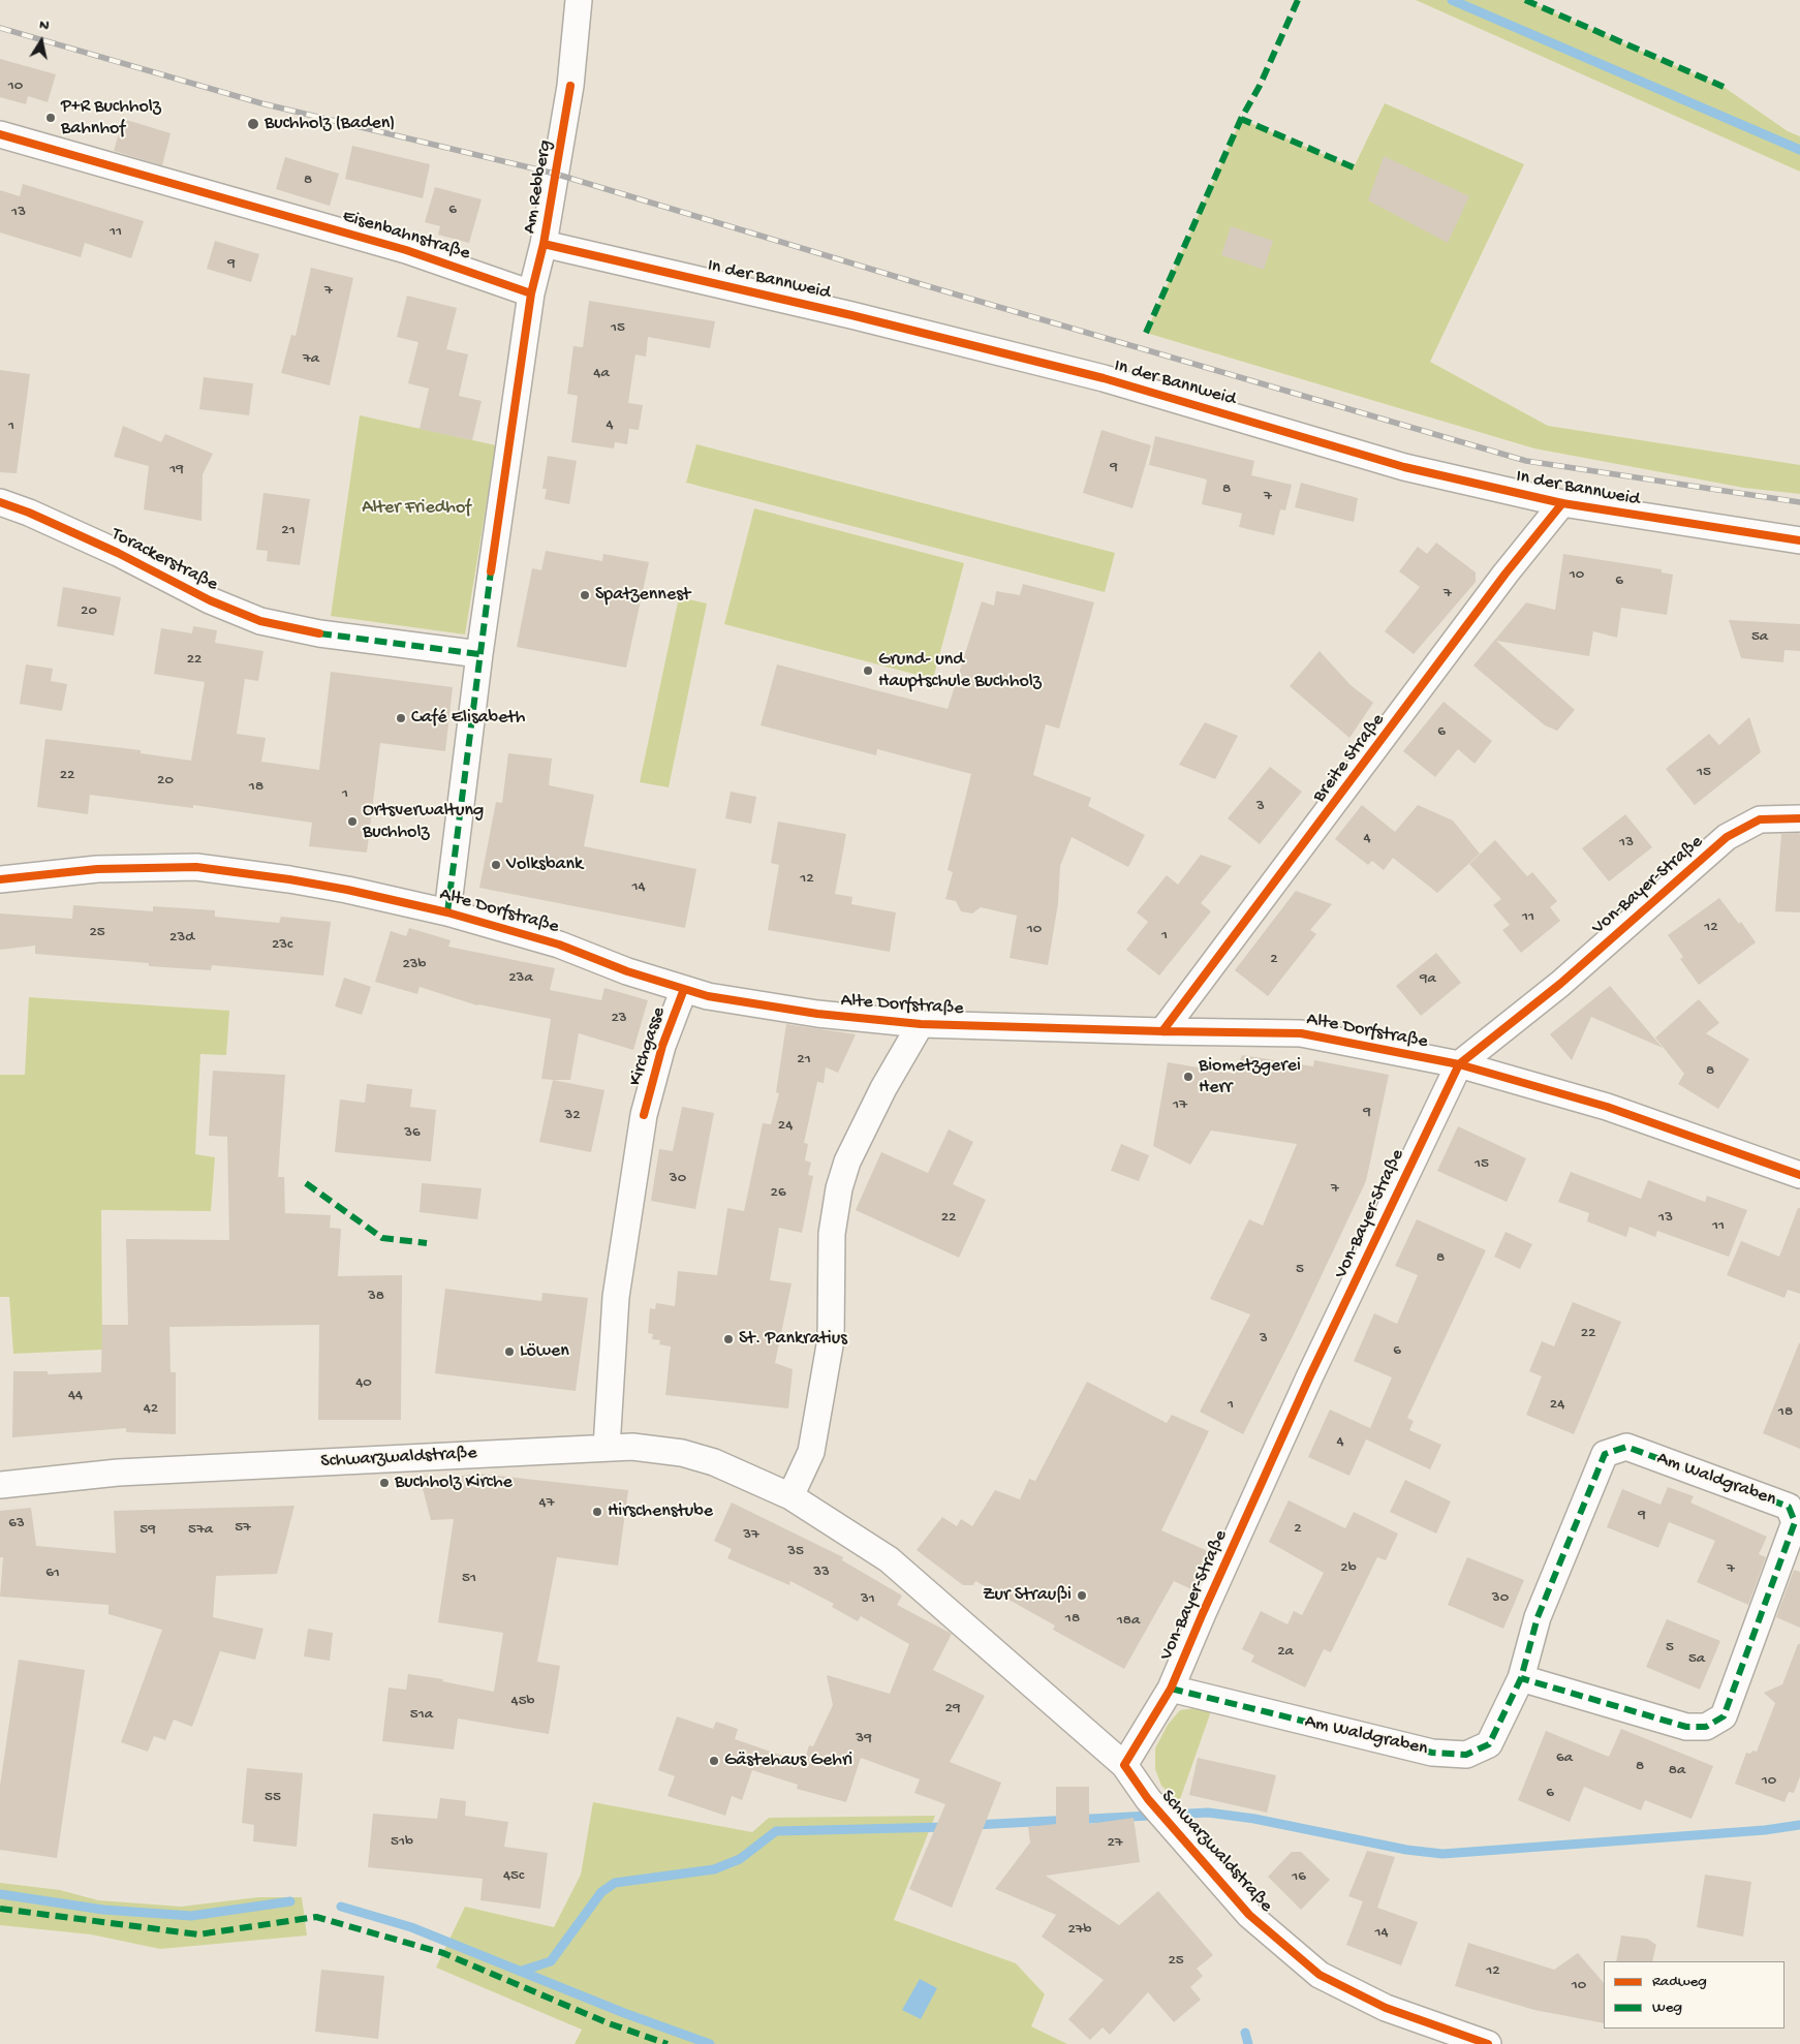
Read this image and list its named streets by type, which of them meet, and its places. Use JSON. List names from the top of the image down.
{
  "streets": {
    "street": [
      "Am Rebberg",
      "Eisenbahnstraße",
      "In der Bannweid",
      "Torackerstraße",
      "Breite Straße",
      "Von-Bayer-Straße",
      "Alte Dorfstraße",
      "Kirchgasse",
      "Schwarzwaldstraße",
      "Am Waldgraben"
    ]
  },
  "crossings": [
    ["Am Rebberg", "Eisenbahnstraße"],
    ["Am Rebberg", "In der Bannweid"],
    ["In der Bannweid", "Breite Straße"],
    ["Breite Straße", "Alte Dorfstraße"],
    ["Von-Bayer-Straße", "Alte Dorfstraße"],
    ["Von-Bayer-Straße", "Schwarzwaldstraße"],
    ["Von-Bayer-Straße", "Am Waldgraben"],
    ["Alte Dorfstraße", "Kirchgasse"],
    ["Kirchgasse", "Schwarzwaldstraße"]
  ],
  "parks": ["Alter Friedhof"],
  "places": [
    "P+R Buchholz Bahnhof",
    "Buchholz (Baden)",
    "Spatzennest",
    "Grund- und Hauptschule Buchholz",
    "Café Elisabeth",
    "Ortsverwaltung Buchholz",
    "Volksbank",
    "Biometzgerei Herr",
    "St. Pankratius",
    "Löwen",
    "Buchholz Kirche",
    "Hirschenstube",
    "Zur Straußi",
    "Gästehaus Gehri"
  ],
  "house_numbers": [
    "10",
    "8",
    "6",
    "13",
    "11",
    "9",
    "7",
    "15",
    "7a",
    "4a",
    "4",
    "1",
    "9",
    "19",
    "8",
    "7",
    "21",
    "10",
    "6",
    "7",
    "20",
    "5a",
    "22",
    "6",
    "15",
    "22",
    "20",
    "18",
    "1",
    "3",
    "4",
    "13",
    "12",
    "14",
    "11",
    "12",
    "10",
    "25",
    "1",
    "23d",
    "23c",
    "2",
    "23b",
    "23a",
    "9a",
    "23",
    "21",
    "8",
    "17",
    "9",
    "32",
    "24",
    "36",
    "15",
    "30",
    "7",
    "26",
    "22",
    "13",
    "11",
    "8",
    "5",
    "38",
    "22",
    "3",
    "6",
    "40",
    "44",
    "1",
    "24",
    "42",
    "18",
    "4",
    "47",
    "9",
    "63",
    "57",
    "2",
    "59",
    "57a",
    "37",
    "35",
    "2b",
    "7",
    "33",
    "61",
    "51",
    "30",
    "31",
    "18",
    "18a",
    "5",
    "2a",
    "5a",
    "45b",
    "29",
    "51a",
    "39",
    "6a",
    "8",
    "8a",
    "10",
    "6",
    "55",
    "51b",
    "27",
    "45c",
    "16",
    "27b",
    "14",
    "25",
    "12",
    "10"
  ],
  "legend": ["Radweg", "Weg"],
  "north": "top"
}
